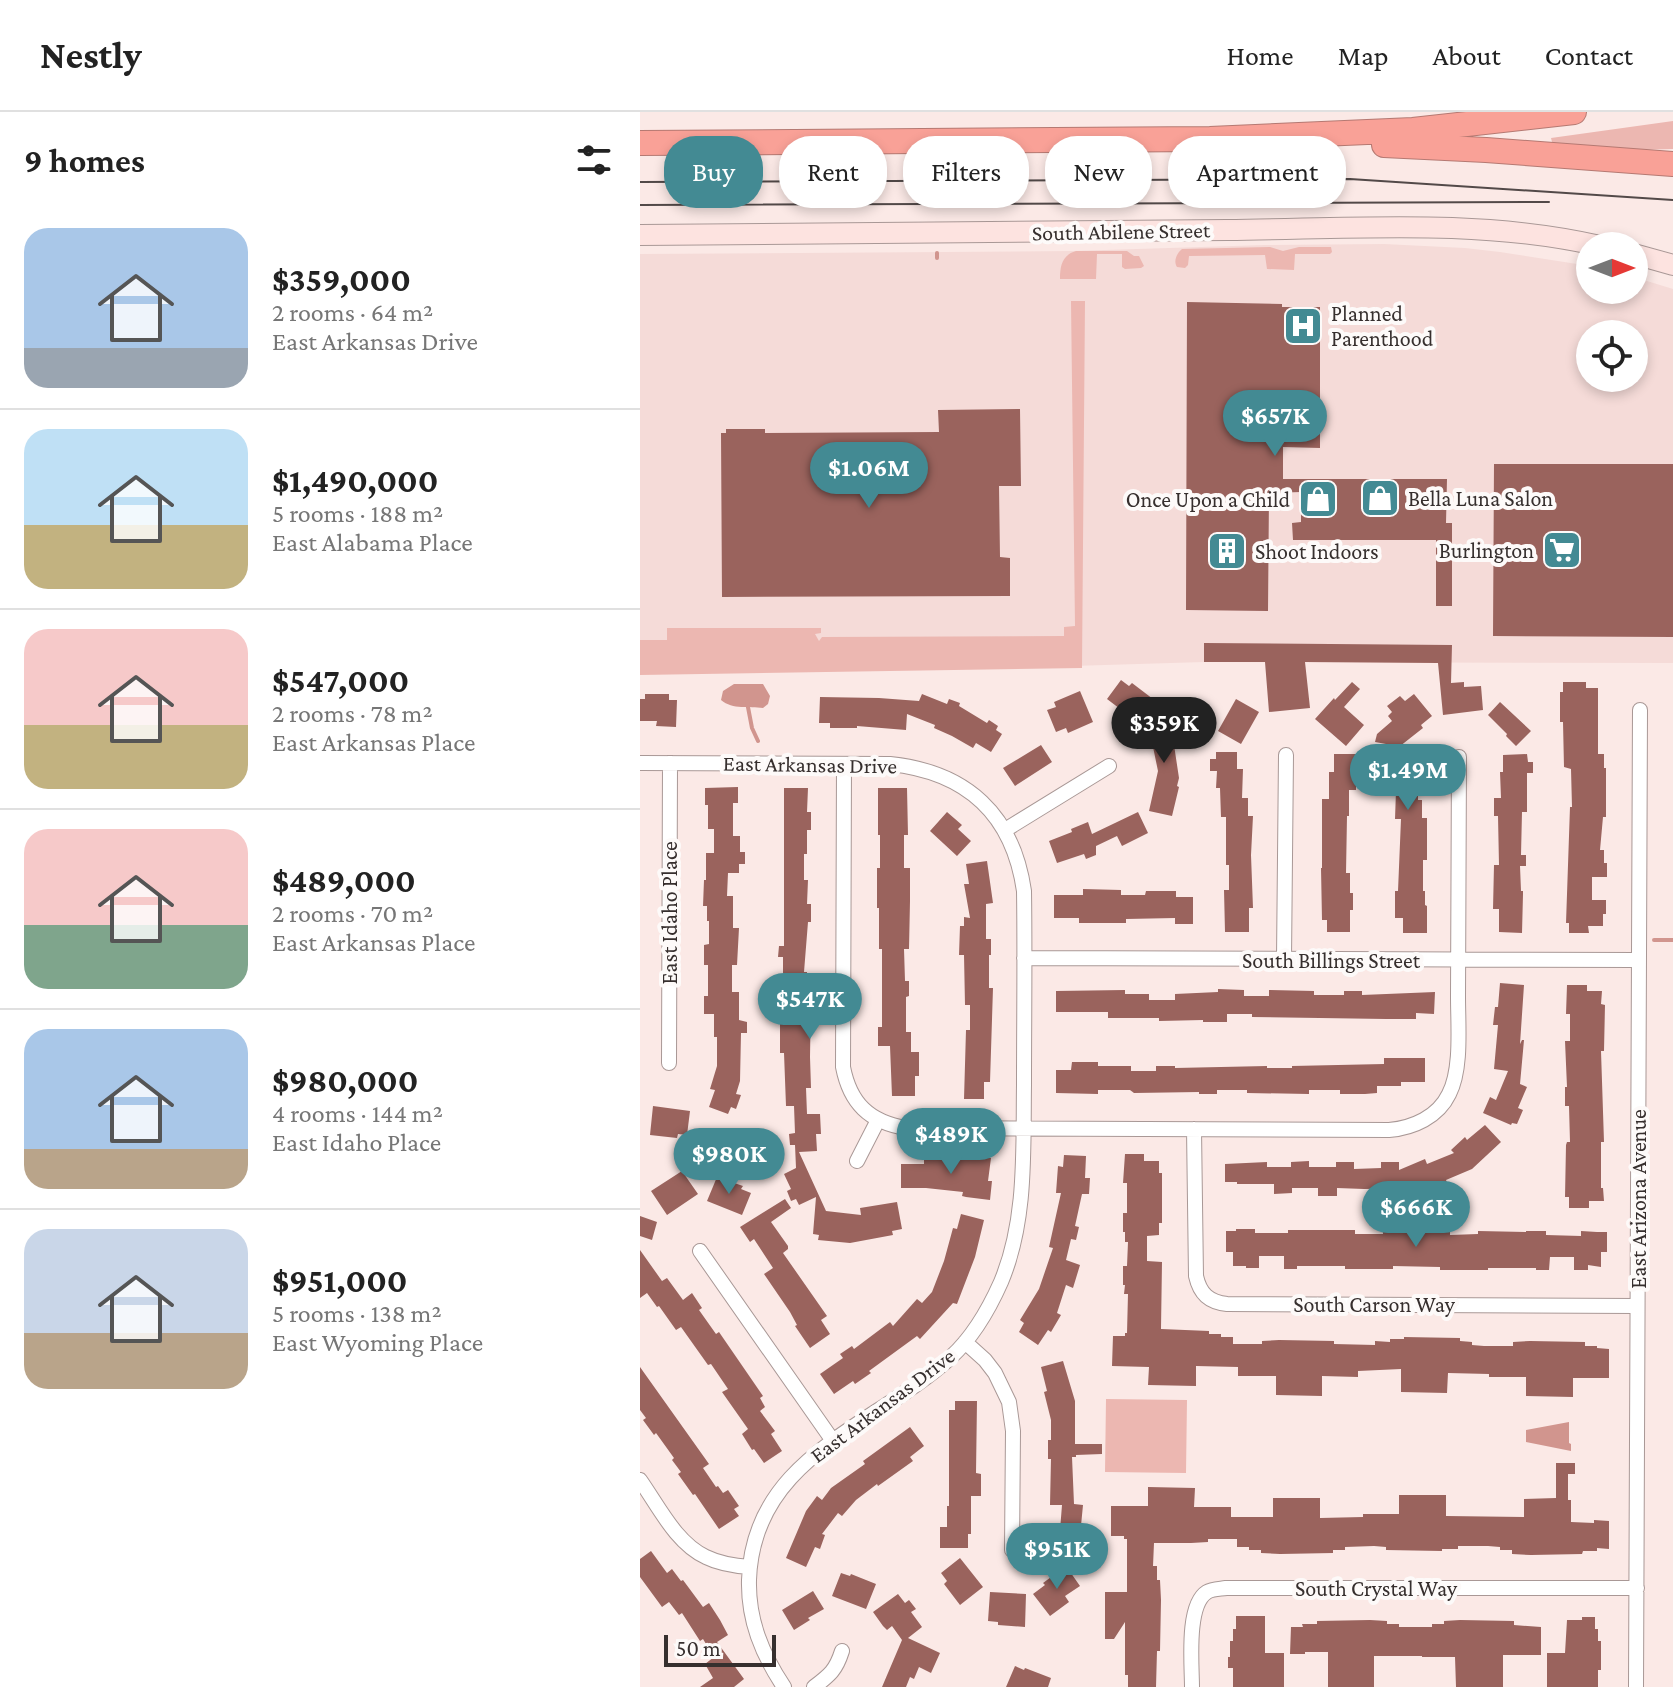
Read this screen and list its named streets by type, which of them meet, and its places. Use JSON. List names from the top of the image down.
{
  "streets": {
    "street": [
      "South Abilene Street",
      "East Arkansas Drive",
      "East Idaho Place",
      "South Billings Street",
      "East Arizona Avenue",
      "South Carson Way",
      "South Crystal Way"
    ]
  },
  "crossings": [
    ["East Arkansas Drive", "East Idaho Place"],
    ["East Arkansas Drive", "South Billings Street"],
    ["South Billings Street", "East Arizona Avenue"],
    ["East Arizona Avenue", "South Carson Way"],
    ["East Arizona Avenue", "South Crystal Way"]
  ],
  "places": {
    "hospital": ["Planned Parenthood"],
    "shop": ["Bella Luna Salon", "Once Upon a Child"],
    "supermarket": ["Burlington"],
    "building": ["Shoot Indoors"]
  },
  "scale_bar": "50 m",
  "north": "right",
  "page": {
    "header": "Nestly",
    "nav": [
      "Home",
      "Map",
      "About",
      "Contact"
    ],
    "heading": "9 homes",
    "chip": [
      "Buy",
      "Rent",
      "Filters",
      "New",
      "Apartment"
    ],
    "list": [
      {
        "name": "$359,000",
        "note": "2 rooms · 64 m² · East Arkansas Drive"
      },
      {
        "name": "$1,490,000",
        "note": "5 rooms · 188 m² · East Alabama Place"
      },
      {
        "name": "$547,000",
        "note": "2 rooms · 78 m² · East Arkansas Place"
      },
      {
        "name": "$489,000",
        "note": "2 rooms · 70 m² · East Arkansas Place"
      },
      {
        "name": "$980,000",
        "note": "4 rooms · 144 m² · East Idaho Place"
      },
      {
        "name": "$951,000",
        "note": "5 rooms · 138 m² · East Wyoming Place"
      }
    ],
    "price": [
      "$657K",
      "$1.06M",
      "$359K",
      "$1.49M",
      "$547K",
      "$489K",
      "$980K",
      "$666K",
      "$951K"
    ],
    "scale": "50 m"
  }
}
